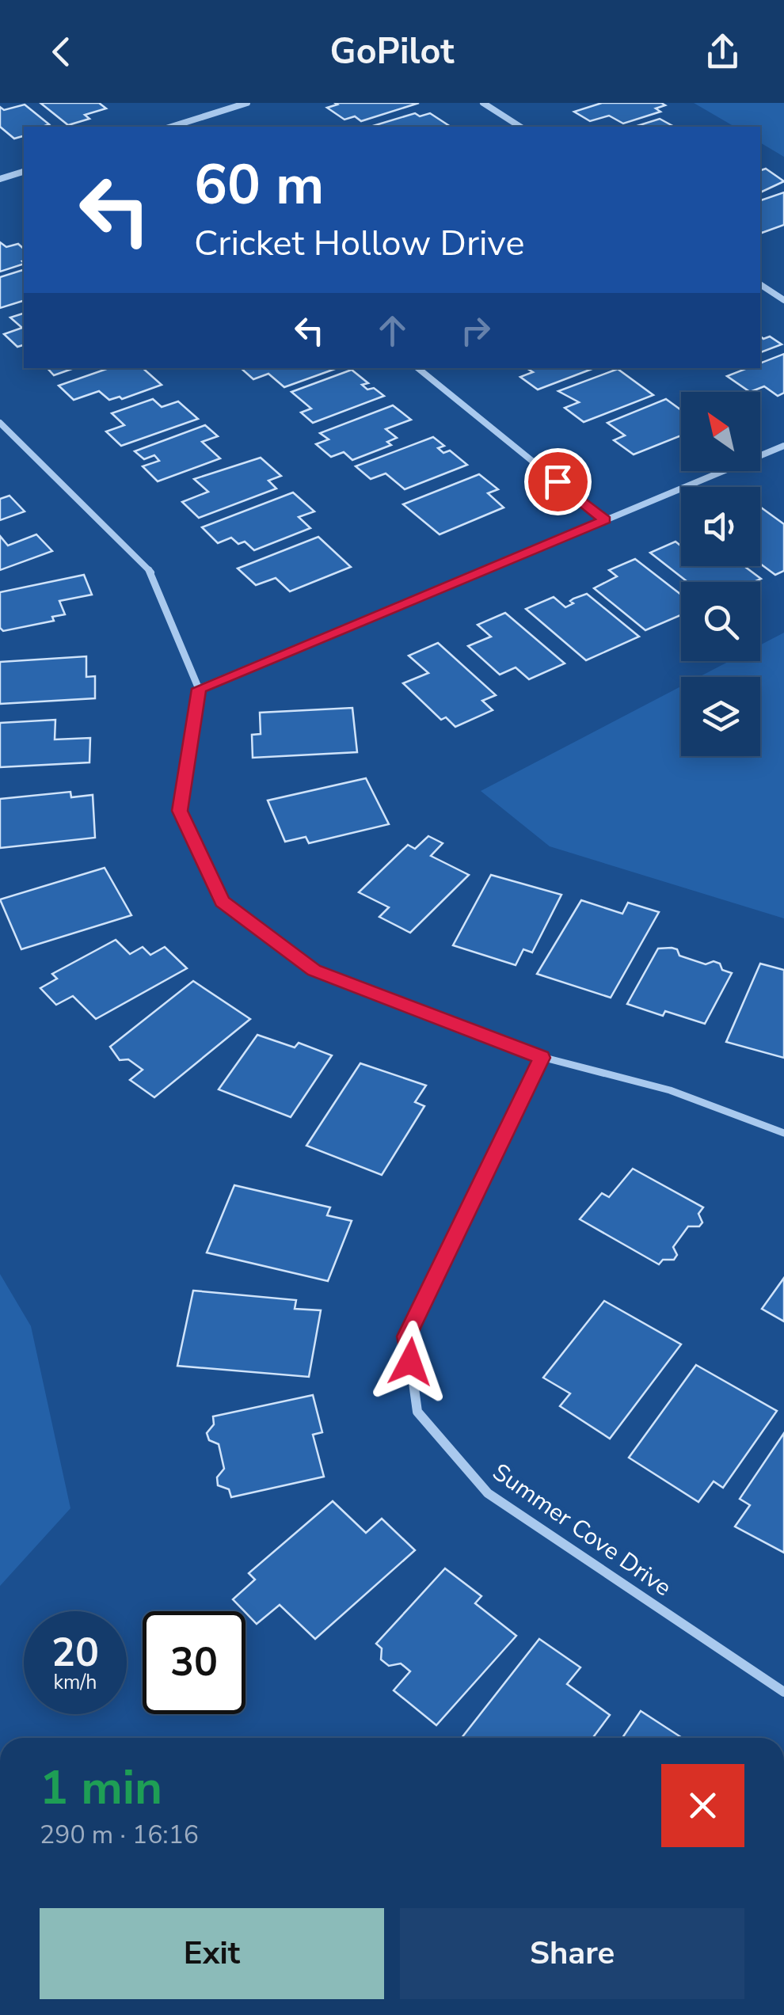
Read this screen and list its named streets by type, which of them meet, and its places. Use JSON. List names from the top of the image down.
{
  "streets": {
    "street": ["Summer Cove Drive"]
  },
  "north": "top left",
  "page": {
    "header": "GoPilot",
    "turn": ["60 m", "Cricket Hollow Drive"],
    "speed": "20 km/h",
    "limit": "30",
    "heading": ["1 min", "290 m · 16:16"],
    "buttons": ["Exit", "Share"]
  }
}
